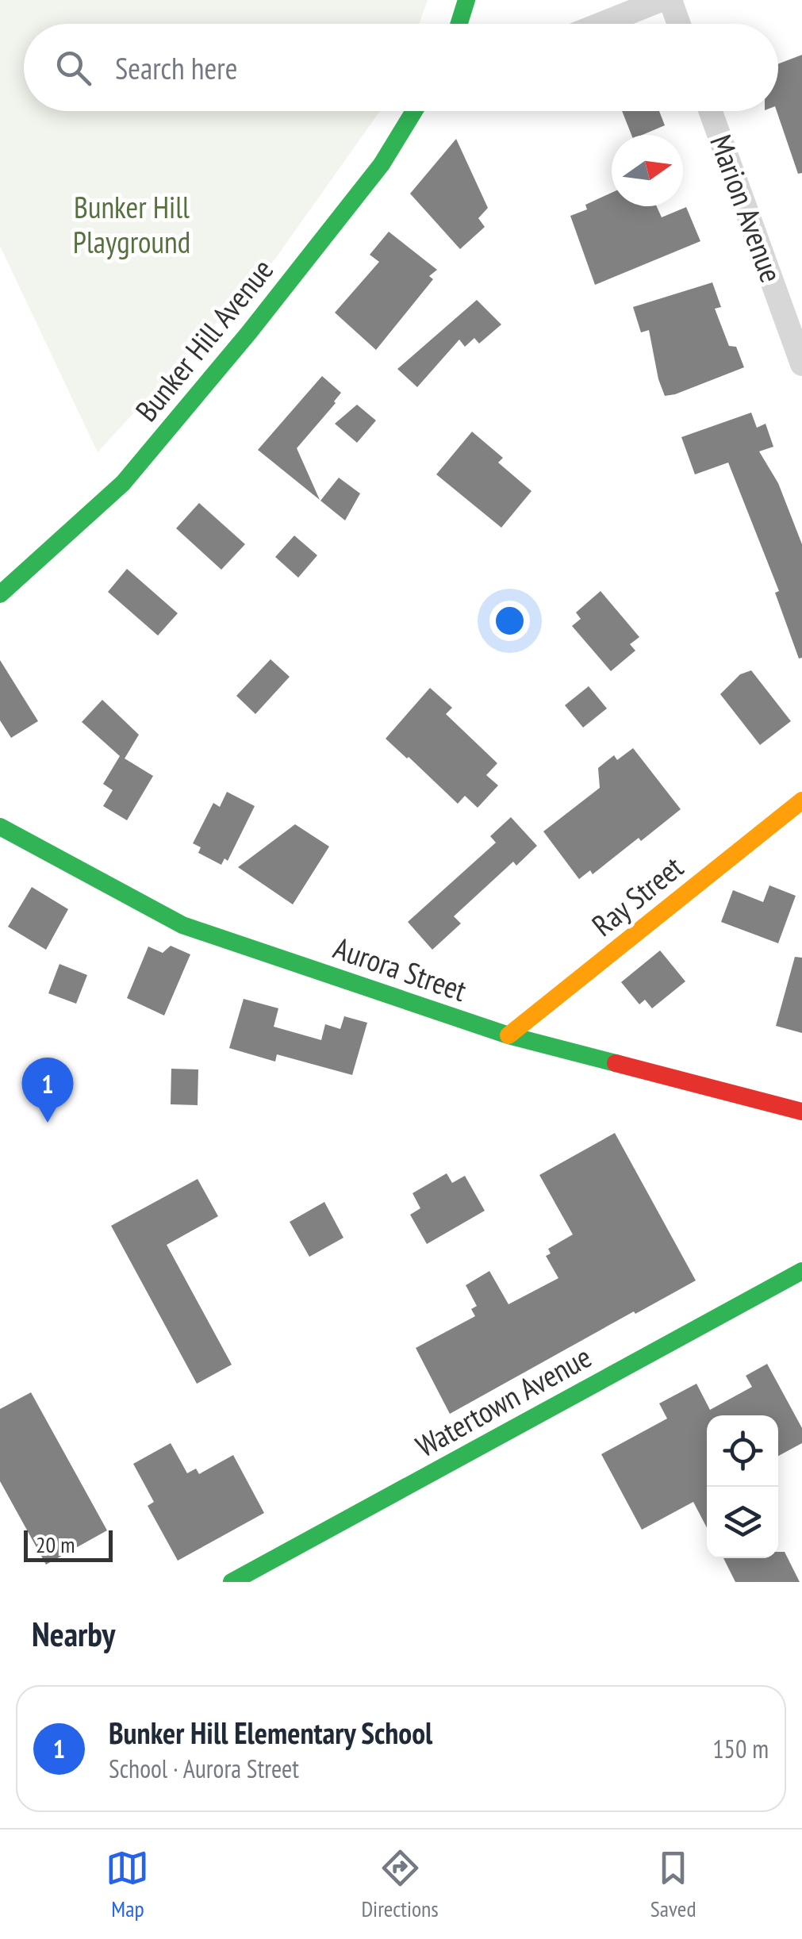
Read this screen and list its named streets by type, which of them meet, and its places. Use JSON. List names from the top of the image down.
{
  "streets": {
    "main road": [
      "Bunker Hill Avenue",
      "Ray Street",
      "Aurora Street",
      "Watertown Avenue"
    ],
    "street": ["Marion Avenue"]
  },
  "crossings": [
    ["Ray Street", "Aurora Street"]
  ],
  "parks": ["Bunker Hill Playground"],
  "scale_bar": "20 m",
  "north": "right",
  "page": {
    "search": "Search here",
    "pins": "1",
    "scale": "20 m",
    "heading": "Nearby",
    "list": [
      {
        "mark": "1",
        "name": "Bunker Hill Elementary School",
        "note": "School · Aurora Street",
        "value": "150 m"
      }
    ],
    "nav": ["Map", "Directions", "Saved"]
  }
}
